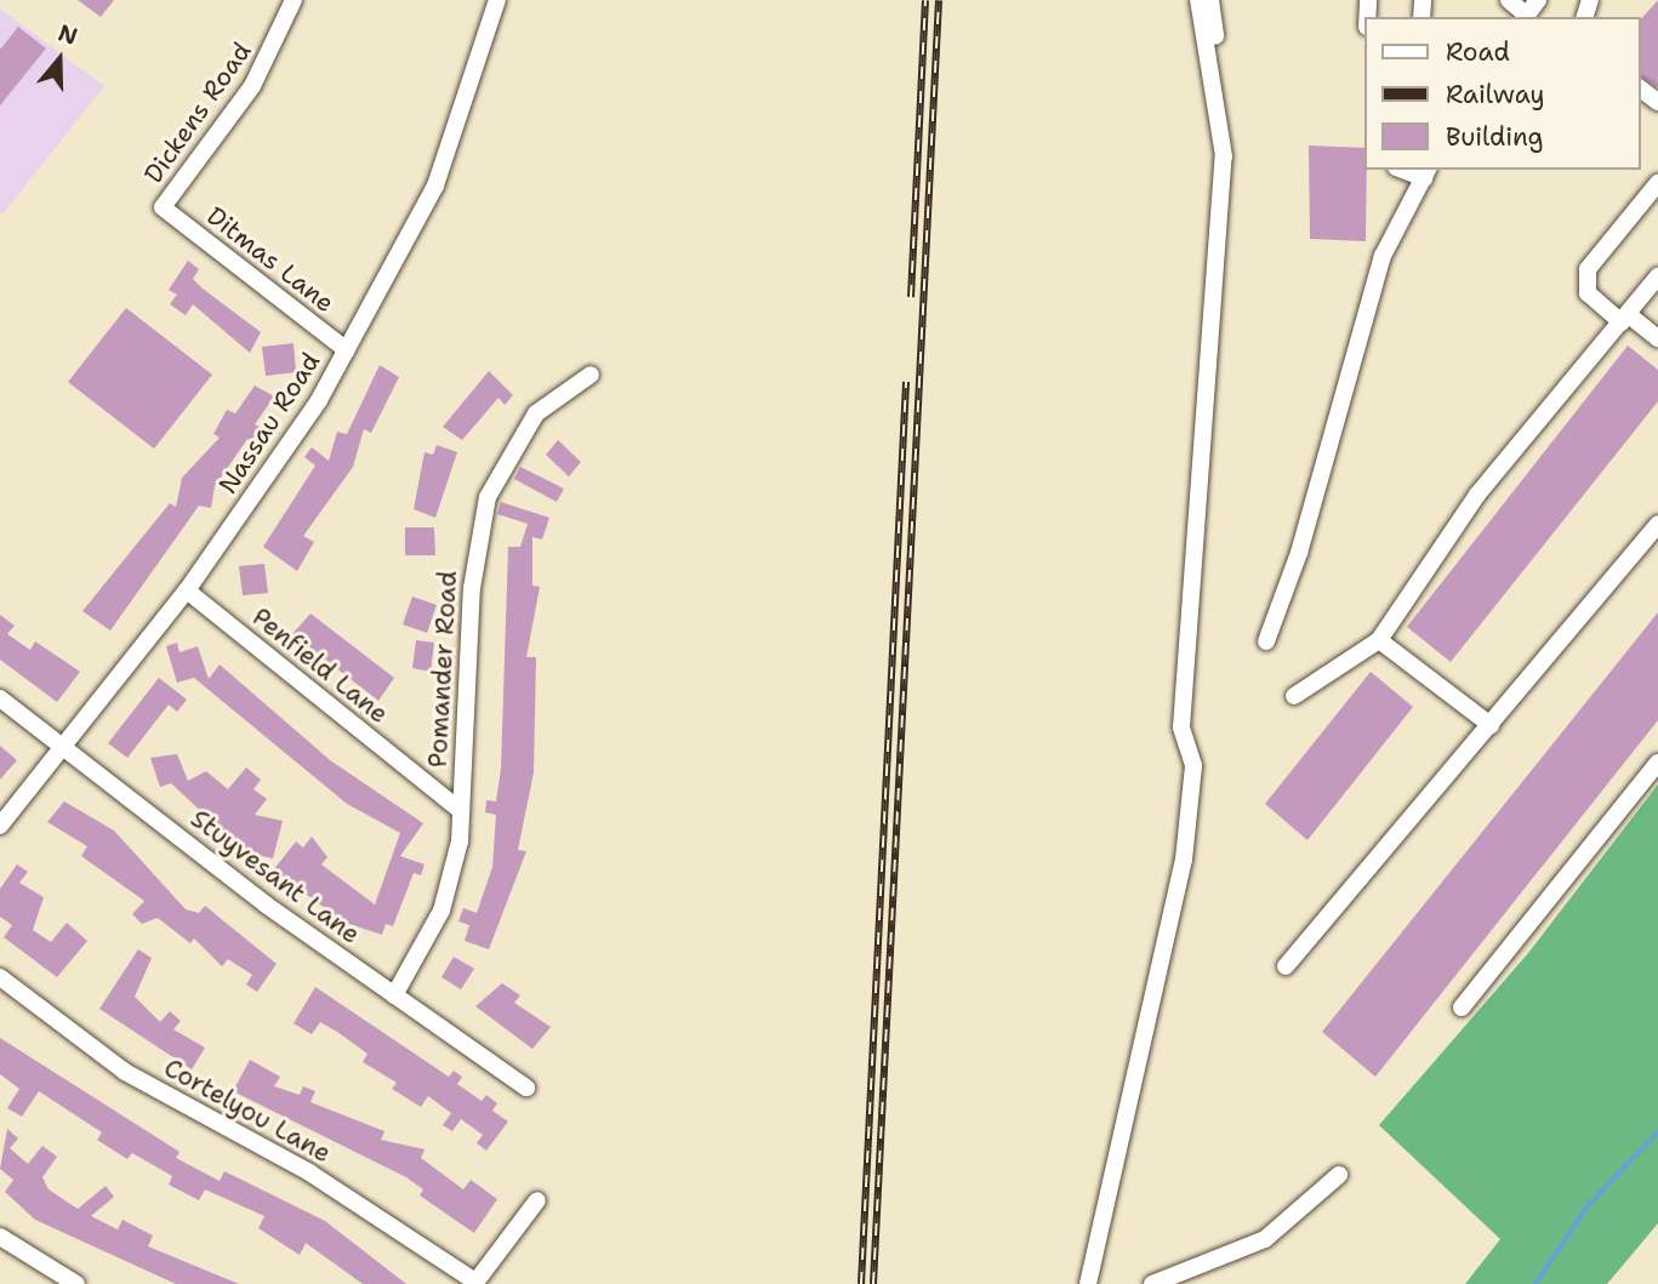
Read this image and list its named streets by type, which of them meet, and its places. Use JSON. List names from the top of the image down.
{
  "streets": {
    "street": [
      "Dickens Road",
      "Ditmas Lane",
      "Nassau Road",
      "Penfield Lane",
      "Pomander Road",
      "Stuyvesant Lane",
      "Cortelyou Lane"
    ]
  },
  "crossings": [
    ["Dickens Road", "Ditmas Lane"],
    ["Ditmas Lane", "Nassau Road"],
    ["Nassau Road", "Penfield Lane"],
    ["Nassau Road", "Stuyvesant Lane"],
    ["Penfield Lane", "Pomander Road"],
    ["Pomander Road", "Stuyvesant Lane"]
  ],
  "legend": ["Road", "Railway", "Building"],
  "north": "top"
}
